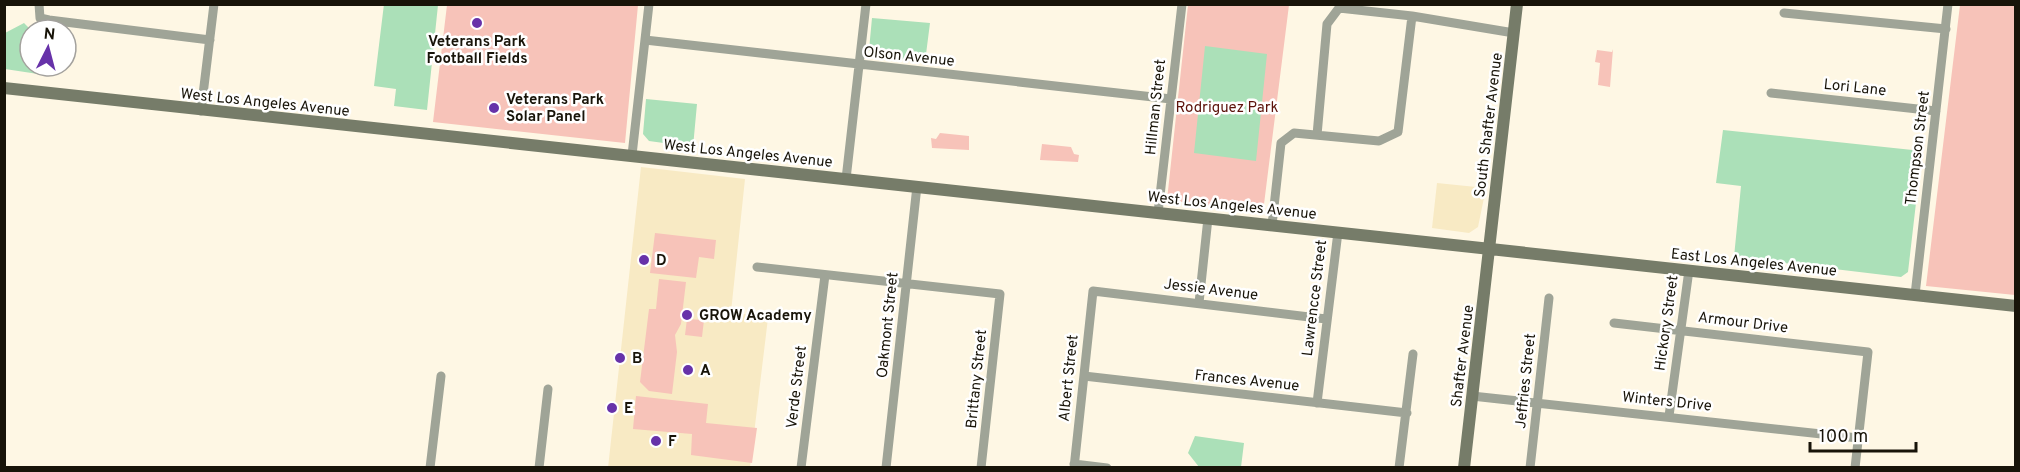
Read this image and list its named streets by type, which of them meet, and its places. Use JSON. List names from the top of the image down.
{
  "streets": {
    "street": [
      "Olson Avenue",
      "Lori Lane",
      "West Los Angeles Avenue",
      "Hillman Street",
      "South Shafter Avenue",
      "Thompson Street",
      "East Los Angeles Avenue",
      "Jessie Avenue",
      "Lawrencce Street",
      "Armour Drive",
      "Hickory Street",
      "Oakmont Street",
      "Shafter Avenue",
      "Albert Street",
      "Brittany Street",
      "Frances Avenue",
      "Jeffries Street",
      "Verde Street",
      "Winters Drive"
    ]
  },
  "crossings": [
    ["Olson Avenue", "Hillman Street"],
    ["Lori Lane", "Thompson Street"],
    ["West Los Angeles Avenue", "Hillman Street"],
    ["West Los Angeles Avenue", "South Shafter Avenue"],
    ["West Los Angeles Avenue", "East Los Angeles Avenue"],
    ["West Los Angeles Avenue", "Lawrencce Street"],
    ["West Los Angeles Avenue", "Oakmont Street"],
    ["West Los Angeles Avenue", "Shafter Avenue"],
    ["South Shafter Avenue", "East Los Angeles Avenue"],
    ["South Shafter Avenue", "Shafter Avenue"],
    ["Thompson Street", "East Los Angeles Avenue"],
    ["East Los Angeles Avenue", "Hickory Street"],
    ["East Los Angeles Avenue", "Shafter Avenue"],
    ["Jessie Avenue", "Lawrencce Street"],
    ["Jessie Avenue", "Albert Street"],
    ["Lawrencce Street", "Frances Avenue"],
    ["Armour Drive", "Hickory Street"],
    ["Armour Drive", "Winters Drive"],
    ["Hickory Street", "Winters Drive"],
    ["Oakmont Street", "Brittany Street"],
    ["Shafter Avenue", "Winters Drive"],
    ["Albert Street", "Frances Avenue"],
    ["Jeffries Street", "Winters Drive"]
  ],
  "parks": ["Rodriguez Park"],
  "places": [
    "Veterans Park Football Fields",
    "Veterans Park Solar Panel",
    "D",
    "GROW Academy",
    "B",
    "A",
    "E",
    "F"
  ],
  "scale_bar": "100 m",
  "north": "top"
}
